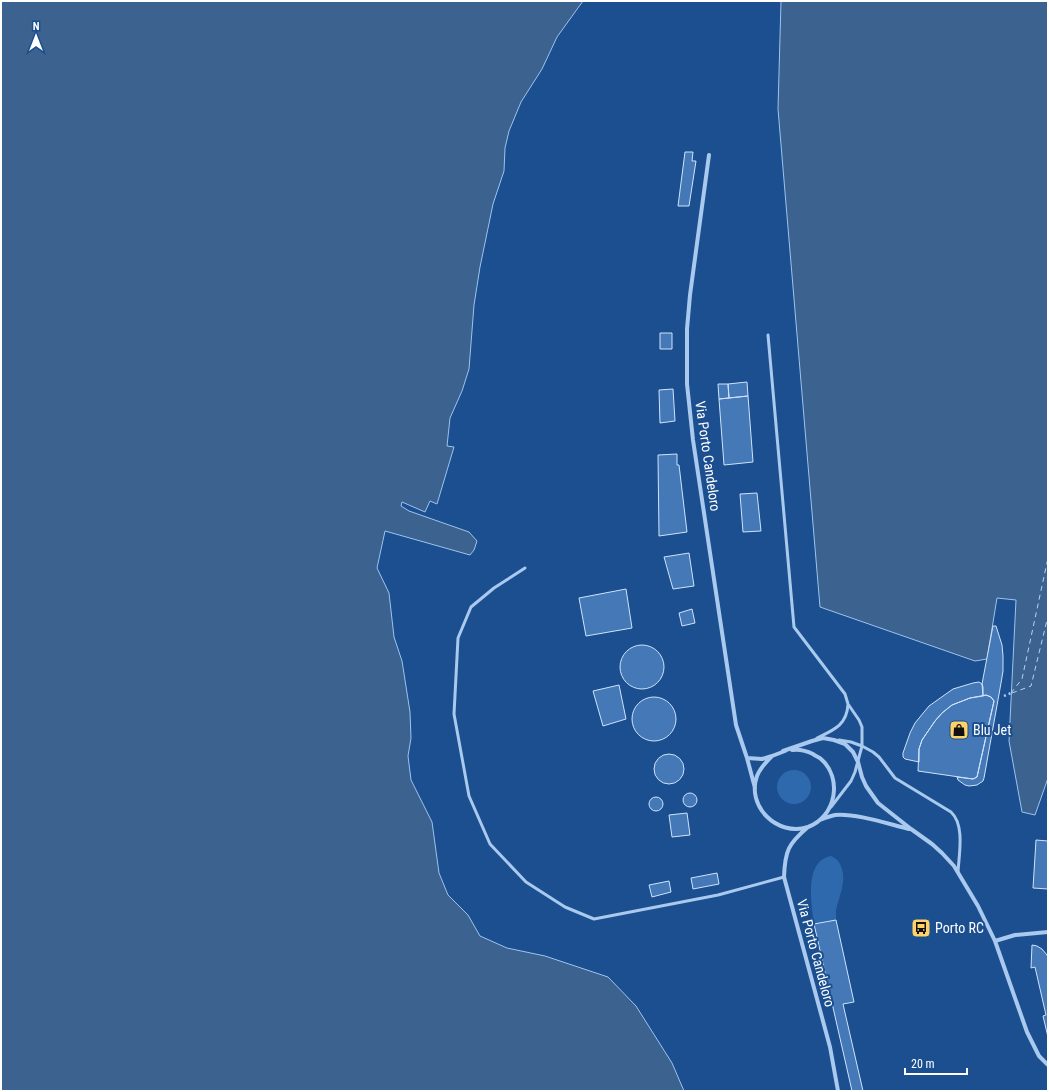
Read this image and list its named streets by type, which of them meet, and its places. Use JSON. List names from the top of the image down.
{
  "streets": {
    "street": ["Via Porto Candeloro"]
  },
  "places": {
    "shop": ["Blu Jet"],
    "bus stop": ["Porto RC"]
  },
  "scale_bar": "20 m",
  "north": "top"
}
